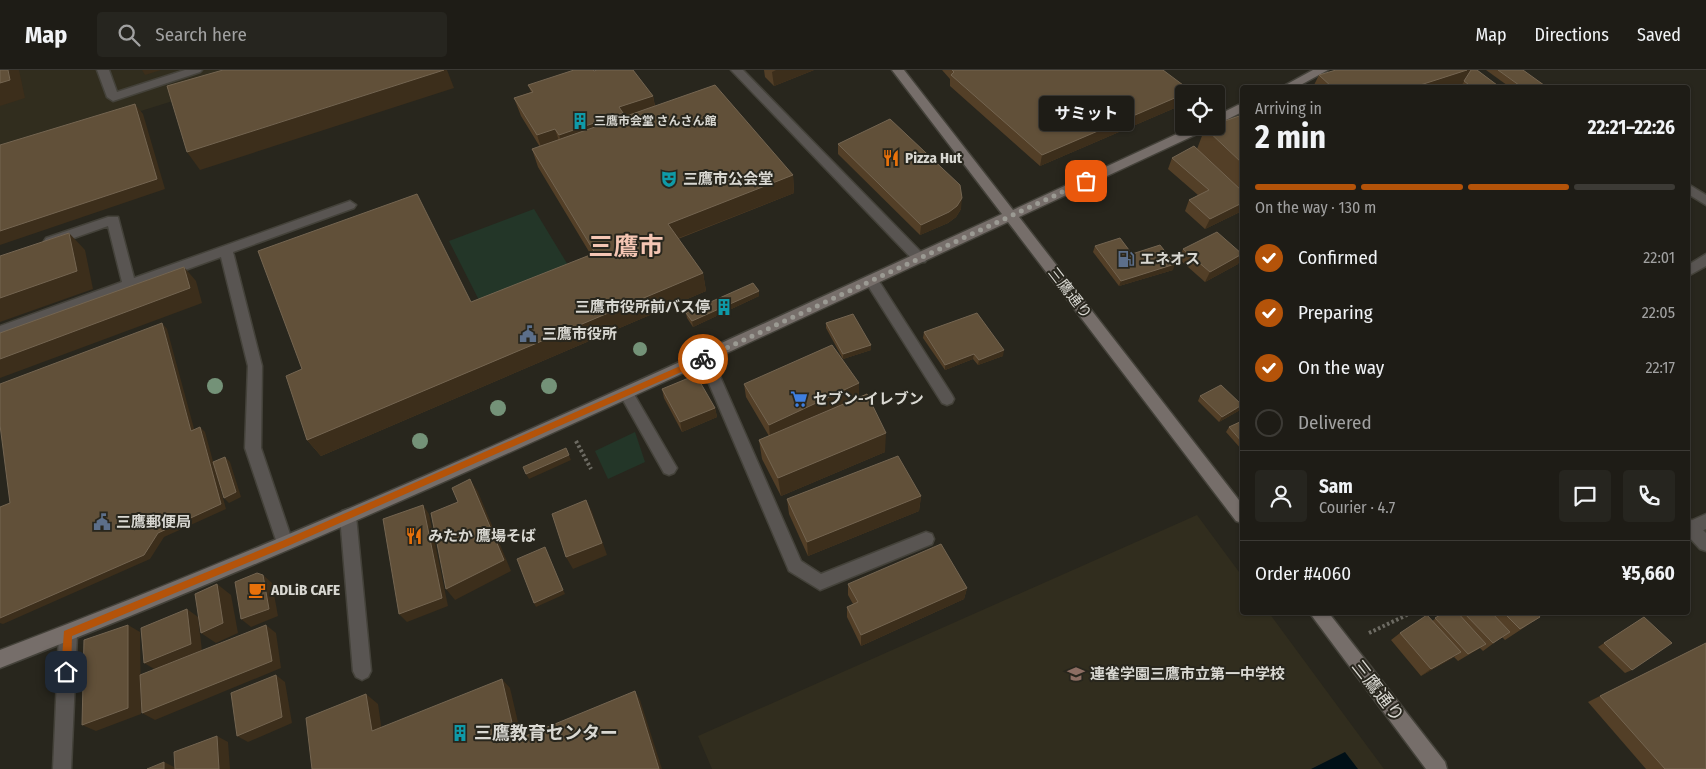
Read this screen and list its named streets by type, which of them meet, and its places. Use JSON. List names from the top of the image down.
{
  "streets": {
    "main road": ["三鷹通り"]
  },
  "districts": ["三鷹市"],
  "places": {
    "building": ["三鷹市会堂 さんさん館", "三鷹市役所前バス停", "三鷹教育センター"],
    "restaurant": ["Pizza Hut", "みたか 鷹場そば"],
    "theatre": ["三鷹市公会堂"],
    "other": ["サミット"],
    "fuel station": ["エネオス"],
    "public building": ["三鷹市役所", "三鷹郵便局"],
    "supermarket": ["セブン-イレブン"],
    "cafe": ["ADLiB CAFE"],
    "school or university": ["連雀学園三鷹市立第一中学校"]
  },
  "page": {
    "header": "Map",
    "search": "Search here",
    "nav": ["Map", "Directions", "Saved"],
    "heading": ["2 min", "Arriving in", "22:21–22:26"],
    "panel": [
      "Sam",
      "Courier · 4.7",
      "Order #4060",
      "¥5,660"
    ],
    "bubble": "サミット",
    "bar": "On the way · 130 m",
    "list": [
      ["Confirmed", "22:01"],
      ["Preparing", "22:05"],
      ["On the way", "22:17"],
      "Delivered"
    ]
  }
}
